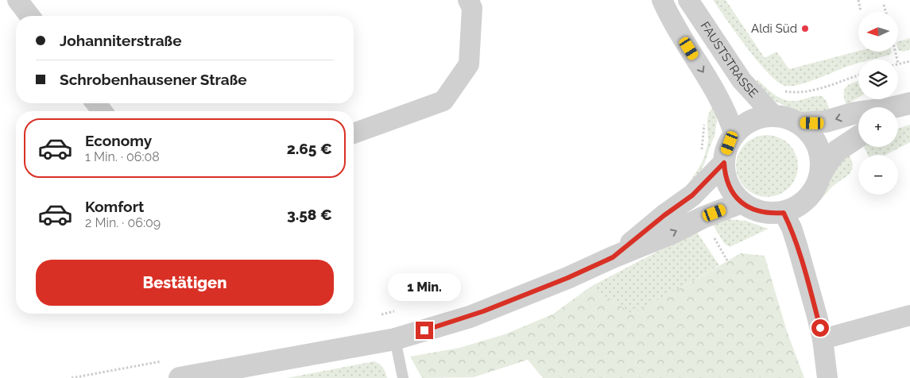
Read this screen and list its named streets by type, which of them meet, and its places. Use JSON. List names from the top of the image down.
{
  "streets": {
    "street": ["FAUSTSTRASSE"]
  },
  "places": ["Aldi Süd"],
  "north": "left",
  "page": {
    "map_buttons": ["+", "−"],
    "banner": ["Johanniterstraße", "Schrobenhausener Straße"],
    "list": [
      {
        "name": "Economy",
        "note": "1 Min. · 06:08",
        "value": "2.65 €"
      },
      {
        "name": "Komfort",
        "note": "2 Min. · 06:09",
        "value": "3.58 €"
      }
    ],
    "buttons": "Bestätigen",
    "bubble": "1 Min."
  }
}
